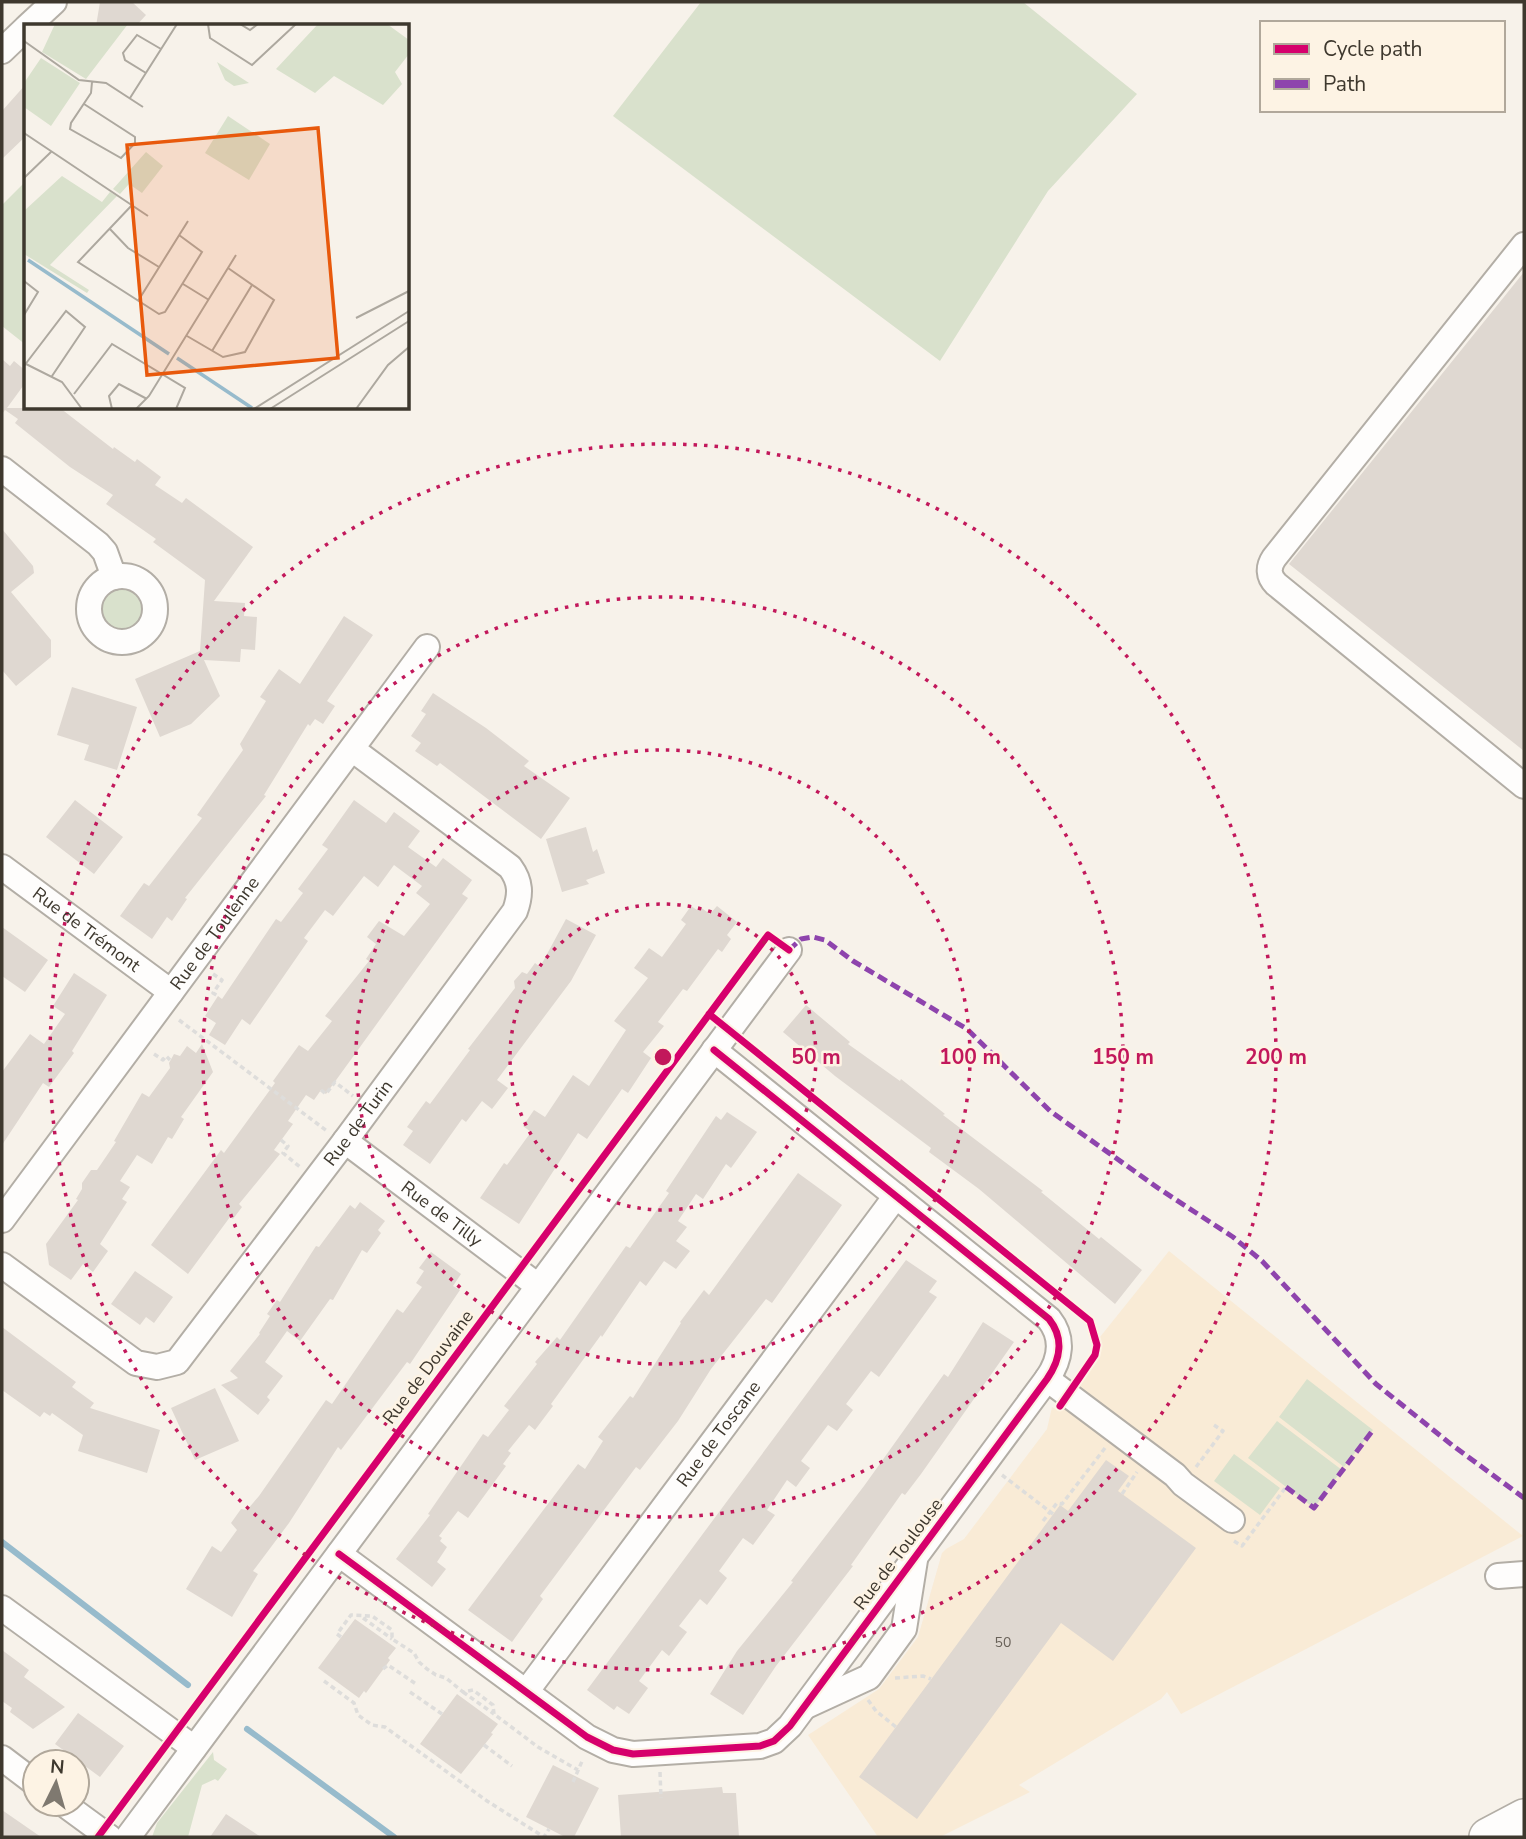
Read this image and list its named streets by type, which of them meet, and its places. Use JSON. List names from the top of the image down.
{
  "streets": {
    "street": [
      "Rue de Trémont",
      "Rue de Toulenne",
      "Rue de Turin",
      "Rue de Tilly",
      "Rue de Toscane",
      "Rue de Toulouse"
    ],
    "cycle path": ["Rue de Douvaine"]
  },
  "crossings": [
    ["Rue de Trémont", "Rue de Toulenne"],
    ["Rue de Toulenne", "Rue de Turin"],
    ["Rue de Turin", "Rue de Tilly"],
    ["Rue de Toscane", "Rue de Toulouse"]
  ],
  "house_numbers": ["50"],
  "legend": ["Cycle path", "Path"],
  "north": "top",
  "rings": [
    "50 m",
    "100 m",
    "150 m",
    "200 m"
  ]
}
